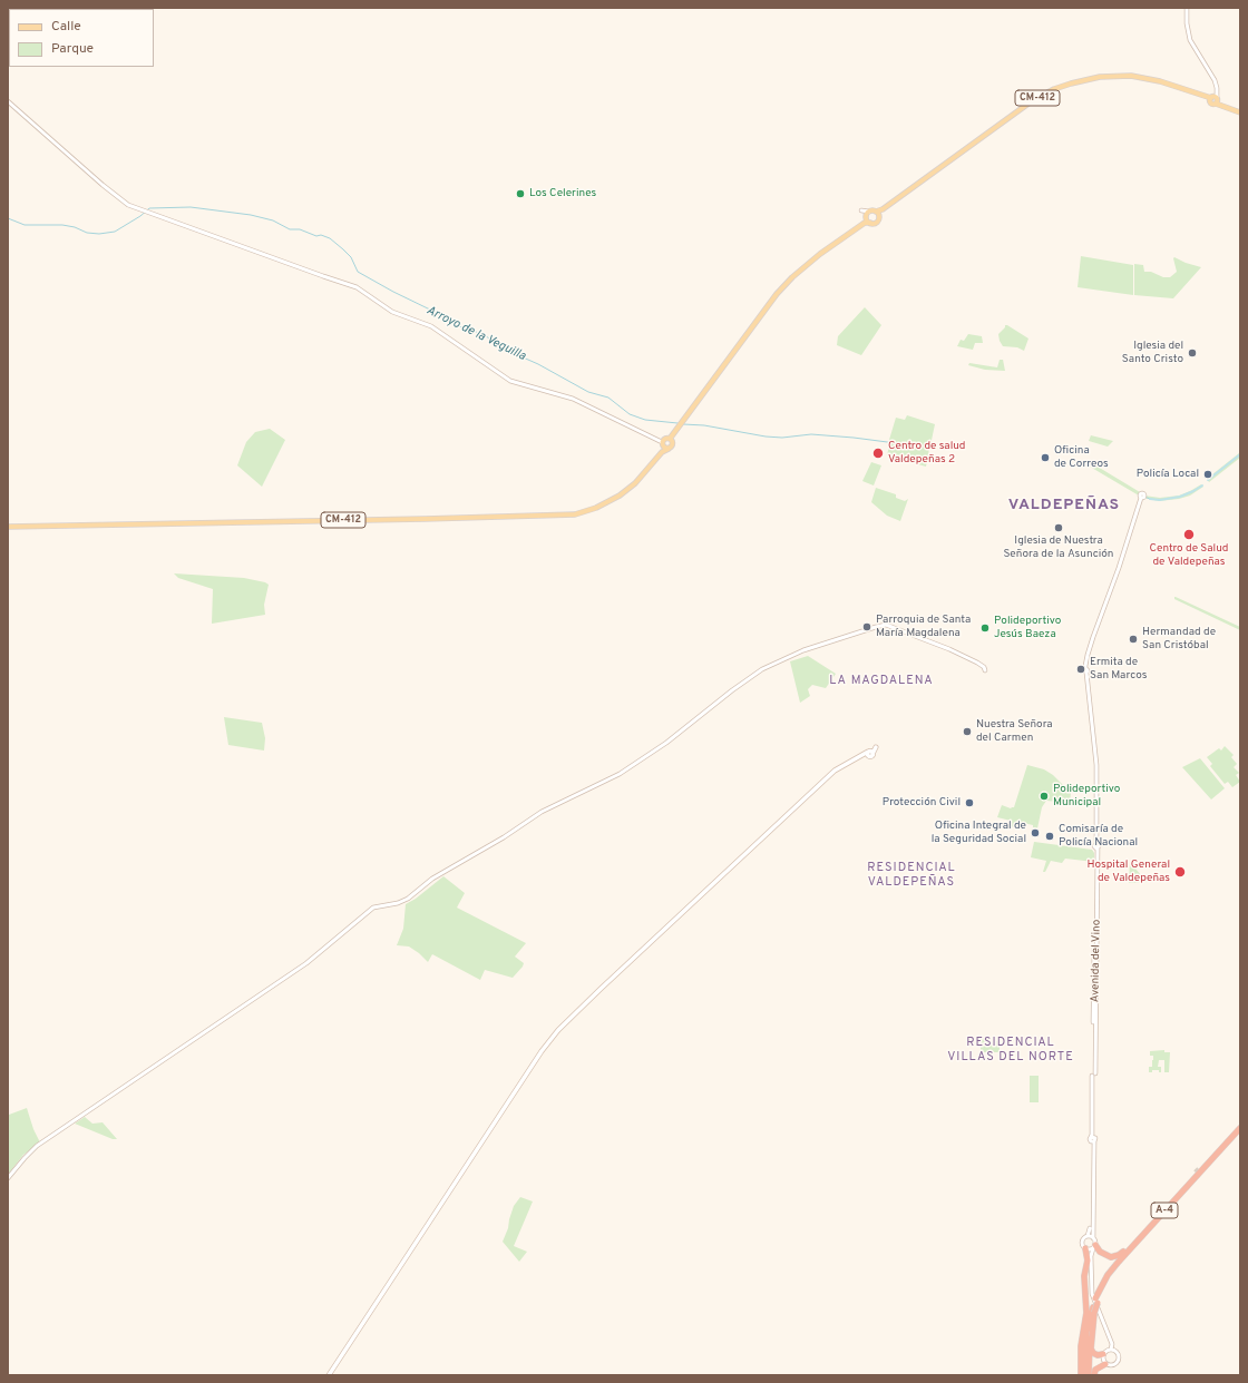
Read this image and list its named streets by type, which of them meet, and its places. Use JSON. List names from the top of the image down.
{
  "streets": {
    "highway": ["A-4"],
    "main road": ["CM-412"],
    "street": ["Avenida del Vino"]
  },
  "districts": [
    "VALDEPEÑAS",
    "LA MAGDALENA",
    "RESIDENCIAL VALDEPEÑAS",
    "RESIDENCIAL VILLAS DEL NORTE"
  ],
  "water": ["Arroyo de la Veguilla"],
  "places": [
    "Los Celerines",
    "Iglesia del Santo Cristo",
    "Centro de salud Valdepeñas 2",
    "Oficina de Correos",
    "Policía Local",
    "Iglesia de Nuestra Señora de la Asunción",
    "Centro de Salud de Valdepeñas",
    "Parroquia de Santa María Magdalena",
    "Polideportivo Jesús Baeza",
    "Hermandad de San Cristóbal",
    "Ermita de San Marcos",
    "Nuestra Señora del Carmen",
    "Polideportivo Municipal",
    "Protección Civil",
    "Oficina Integral de la Seguridad Social",
    "Comisaría de Policía Nacional",
    "Hospital General de Valdepeñas"
  ],
  "legend": ["Calle", "Parque"]
}
